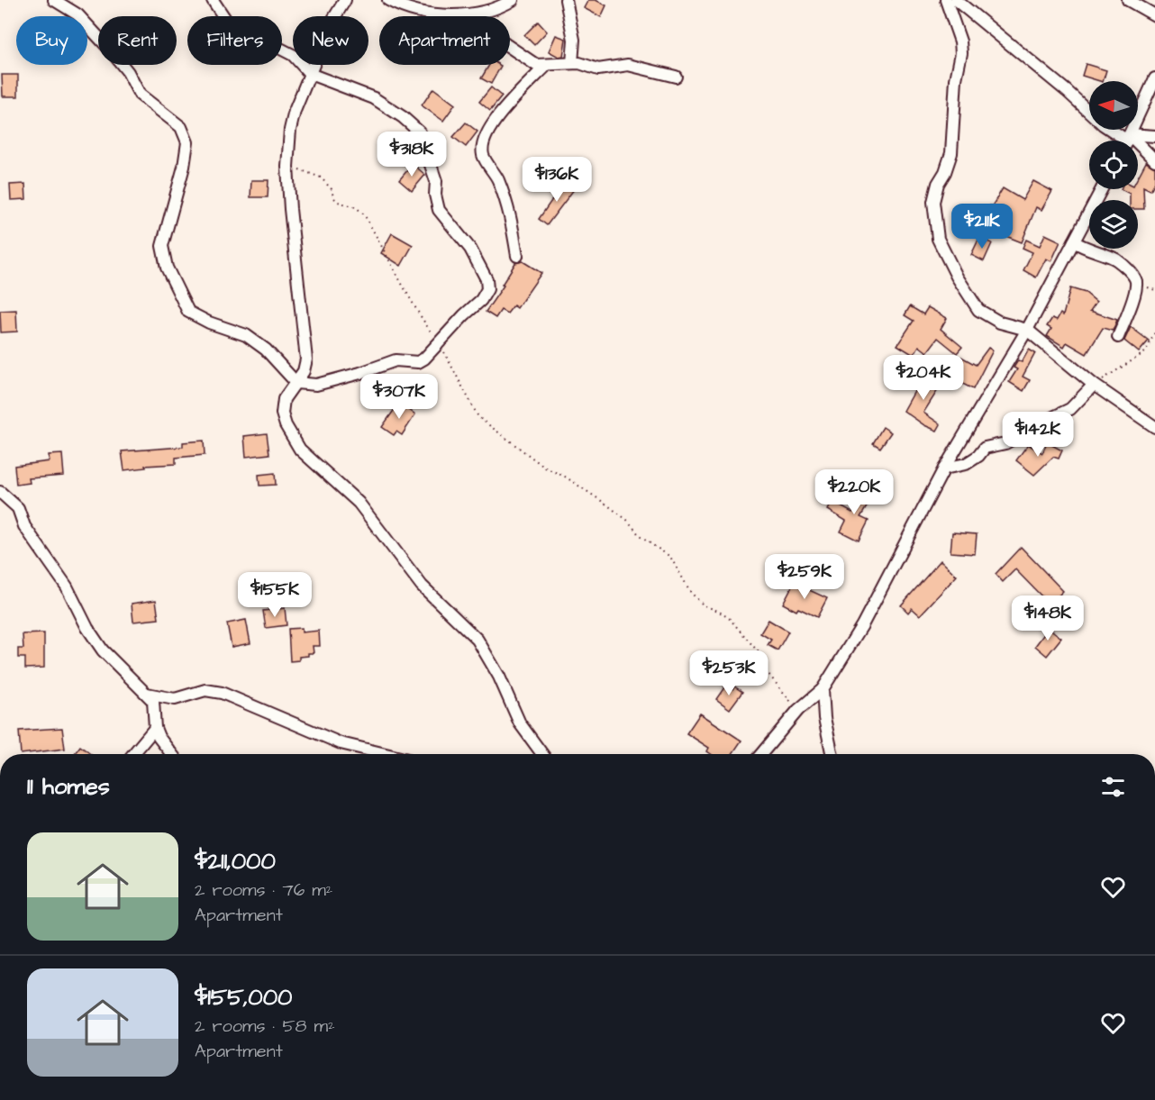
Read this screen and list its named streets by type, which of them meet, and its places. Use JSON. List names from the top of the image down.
{
  "north": "left",
  "page": {
    "chip": [
      "Buy",
      "Rent",
      "Filters",
      "New",
      "Apartment"
    ],
    "price": [
      "$318K",
      "$136K",
      "$211K",
      "$204K",
      "$307K",
      "$142K",
      "$220K",
      "$259K",
      "$155K",
      "$148K",
      "$253K"
    ],
    "heading": "11 homes",
    "list": [
      {
        "name": "$211,000",
        "note": "2 rooms · 76 m² · Apartment"
      },
      {
        "name": "$155,000",
        "note": "2 rooms · 58 m² · Apartment"
      }
    ]
  }
}
